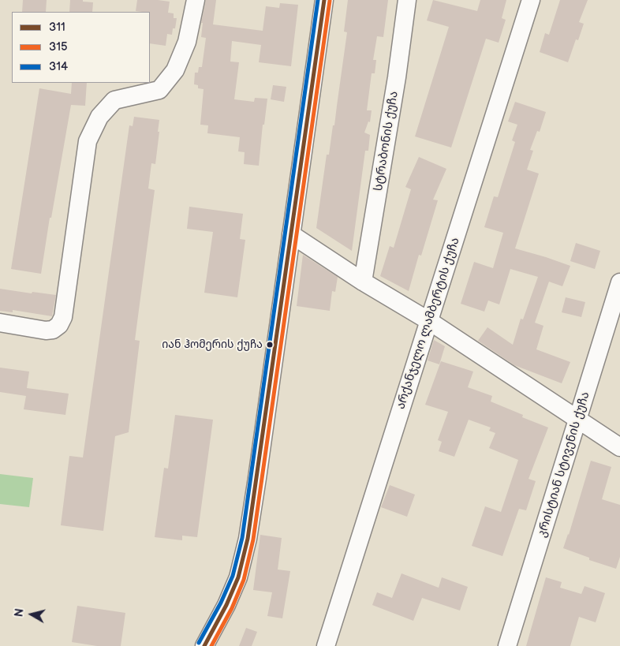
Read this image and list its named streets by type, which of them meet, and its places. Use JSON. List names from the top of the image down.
{
  "streets": {
    "street": ["სტრაბონის ქუჩა", "არქანჯელო ლამბერტის ქუჩა", "კრისტიან სტივენის ქუჩა"]
  },
  "places": ["იან ჰომერის ქუჩა"],
  "lines": ["transit line 311", "transit line 314", "transit line 315"],
  "legend": ["311", "315", "314"],
  "north": "left"
}
